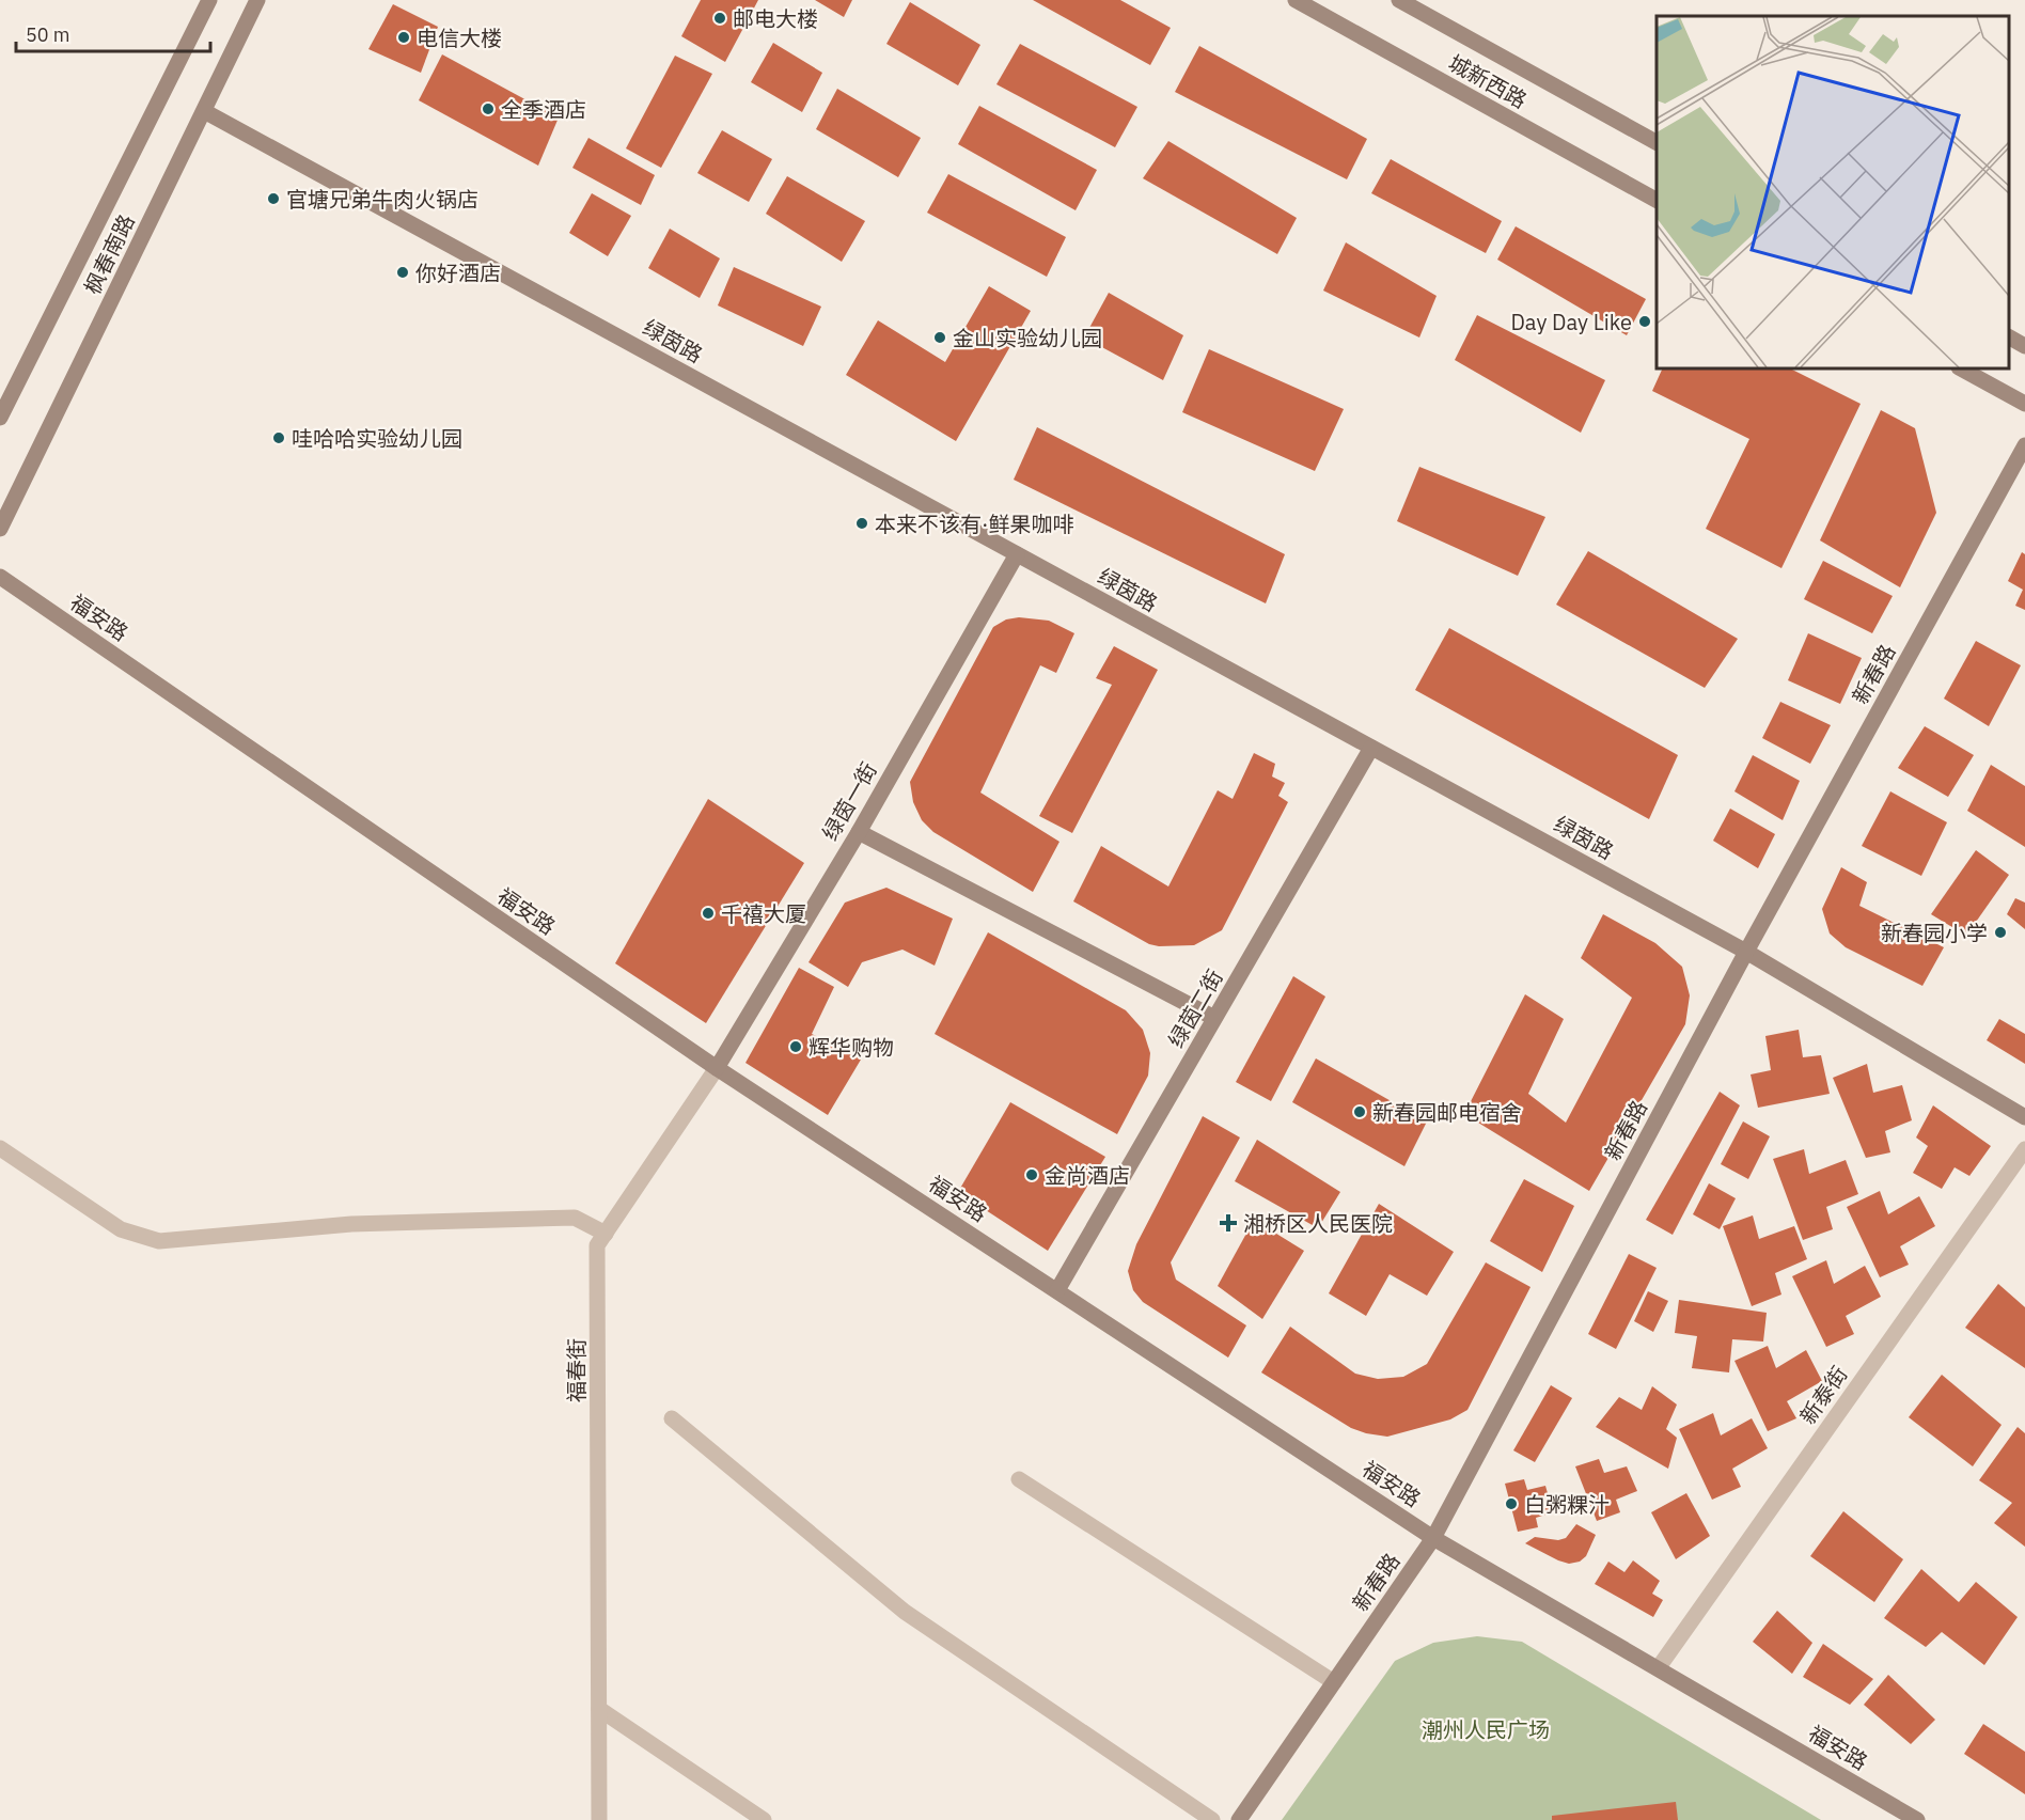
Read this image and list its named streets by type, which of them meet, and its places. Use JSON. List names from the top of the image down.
{
  "streets": {
    "street": [
      "城新西路",
      "枫春南路",
      "绿茵路",
      "福安路",
      "新春路",
      "绿茵一街",
      "绿茵二街",
      "福春街",
      "新泰街"
    ]
  },
  "crossings": [
    ["枫春南路", "绿茵路"],
    ["绿茵路", "新春路"],
    ["绿茵路", "绿茵一街"],
    ["绿茵路", "绿茵二街"],
    ["福安路", "新春路"],
    ["福安路", "绿茵一街"],
    ["福安路", "绿茵二街"],
    ["福安路", "福春街"],
    ["福安路", "新泰街"],
    ["绿茵一街", "福春街"]
  ],
  "parks": ["潮州人民广场"],
  "places": {
    "other": [
      "邮电大楼",
      "电信大楼",
      "全季酒店",
      "官塘兄弟牛肉火锅店",
      "你好酒店",
      "Day Day Like",
      "金山实验幼儿园",
      "哇哈哈实验幼儿园",
      "本来不该有·鲜果咖啡",
      "千禧大厦",
      "新春园小学",
      "辉华购物",
      "新春园邮电宿舍",
      "金尚酒店",
      "白粥粿汁"
    ],
    "health": ["湘桥区人民医院"]
  },
  "scale_bar": "50 m"
}
